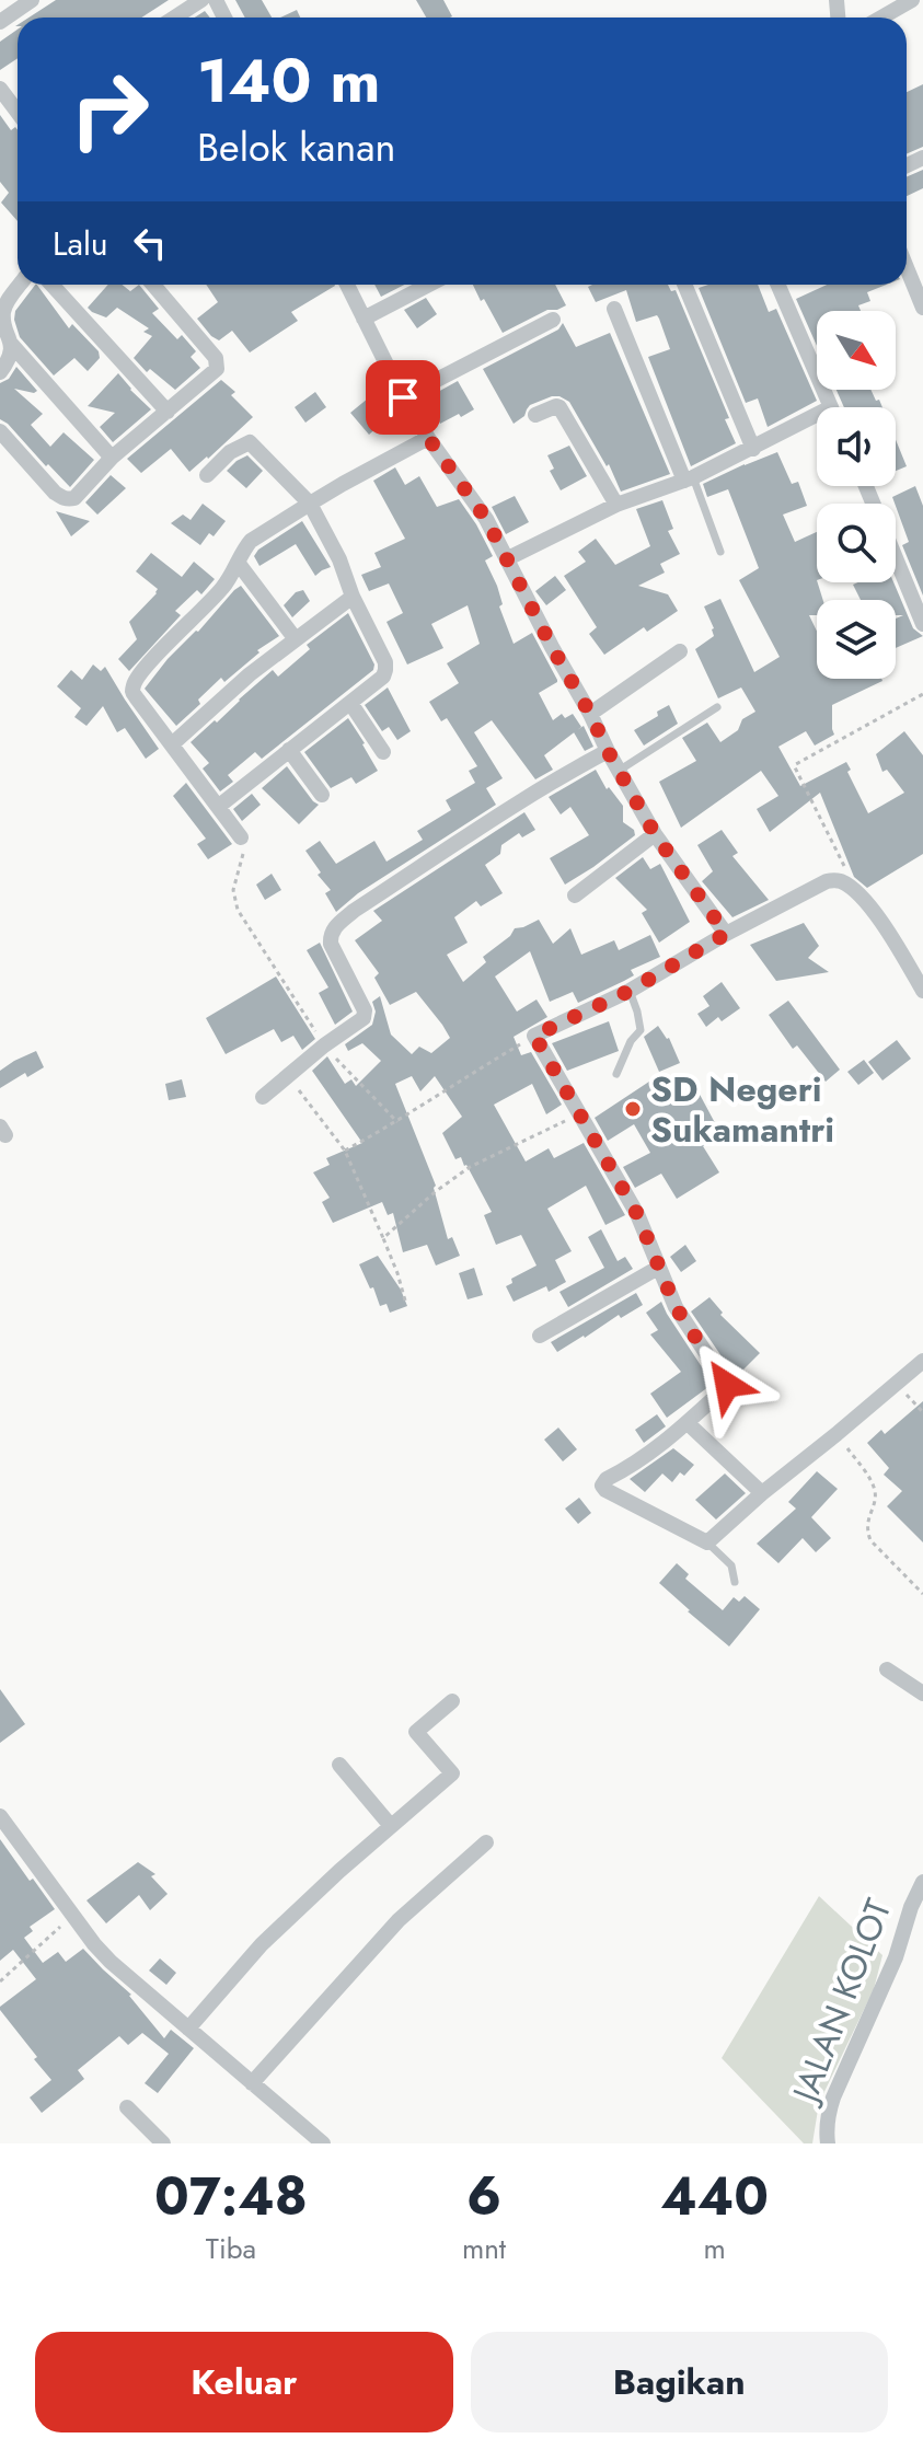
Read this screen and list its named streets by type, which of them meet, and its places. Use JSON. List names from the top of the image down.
{
  "streets": {
    "street": ["JALAN KOLOT"]
  },
  "places": ["SD Negeri Sukamantri"],
  "north": "bottom right",
  "page": {
    "turn": ["140 m", "Belok kanan"],
    "then": "Lalu",
    "eta": [
      "07:48",
      "Tiba",
      "6",
      "mnt",
      "440",
      "m"
    ],
    "buttons": ["Keluar", "Bagikan"]
  }
}
